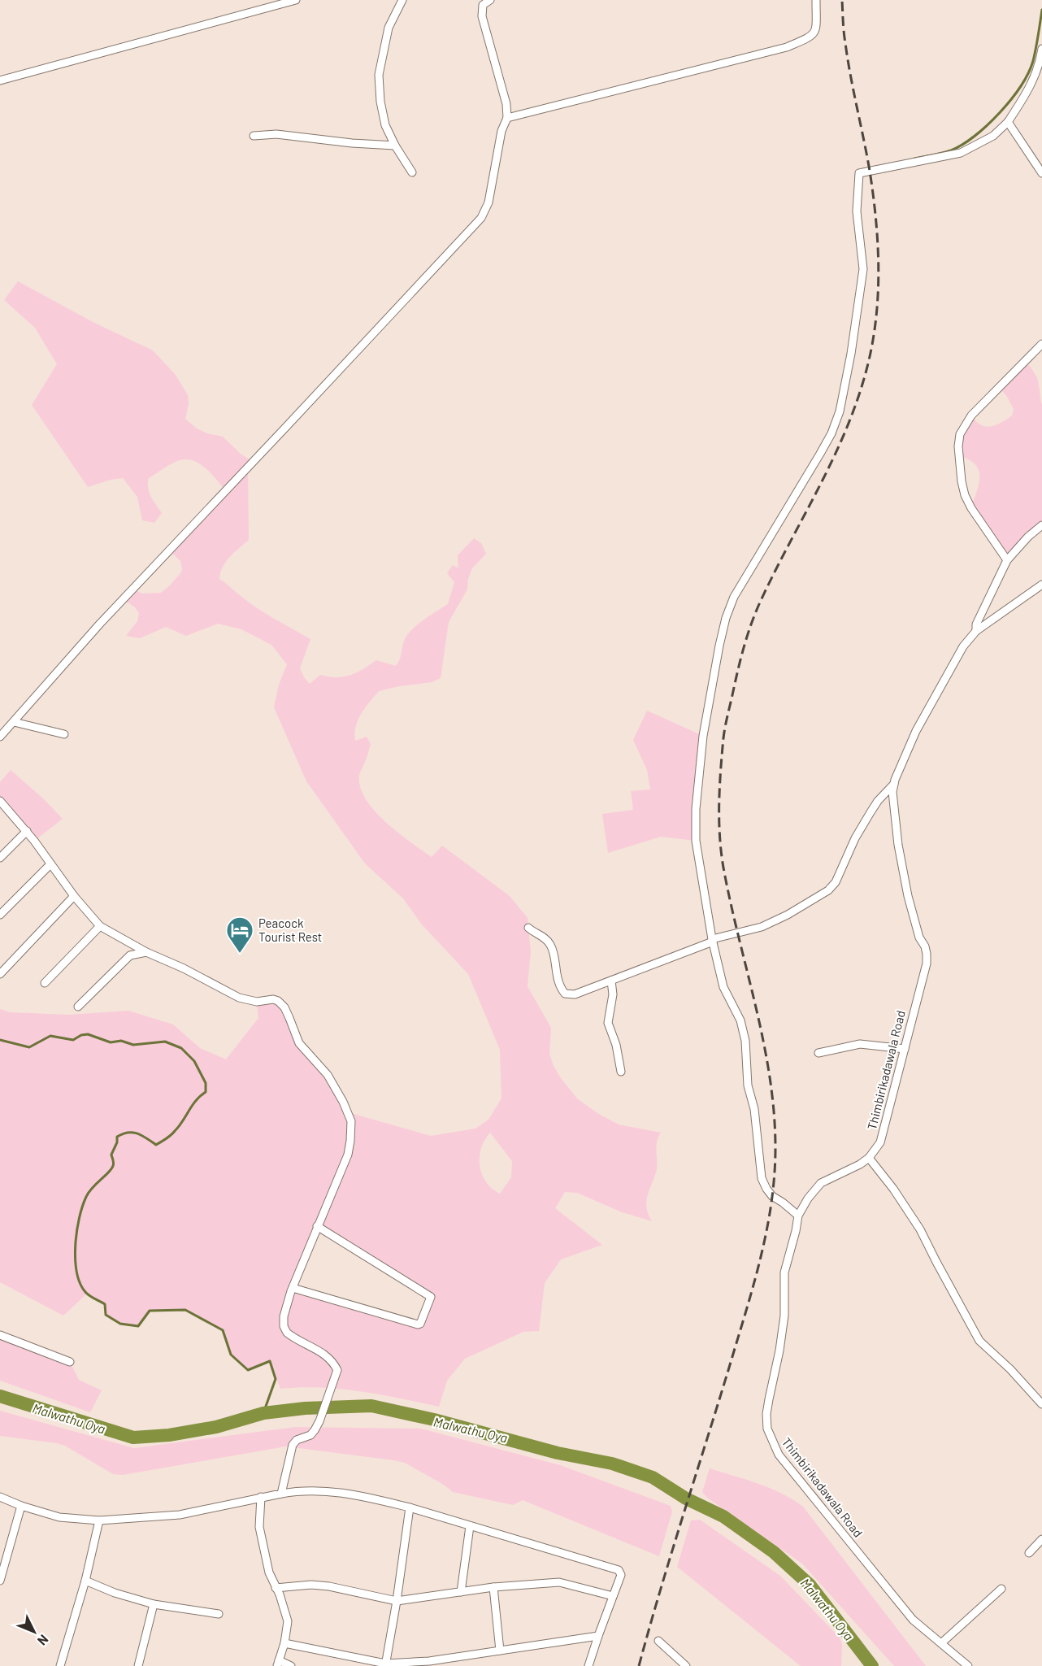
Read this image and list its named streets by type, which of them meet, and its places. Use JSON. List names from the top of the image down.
{
  "streets": {
    "street": ["Thimbirikadawala Road"]
  },
  "water": ["Malwathu Oya"],
  "places": {
    "hotel": ["Peacock Tourist Rest"]
  },
  "north": "bottom right"
}
